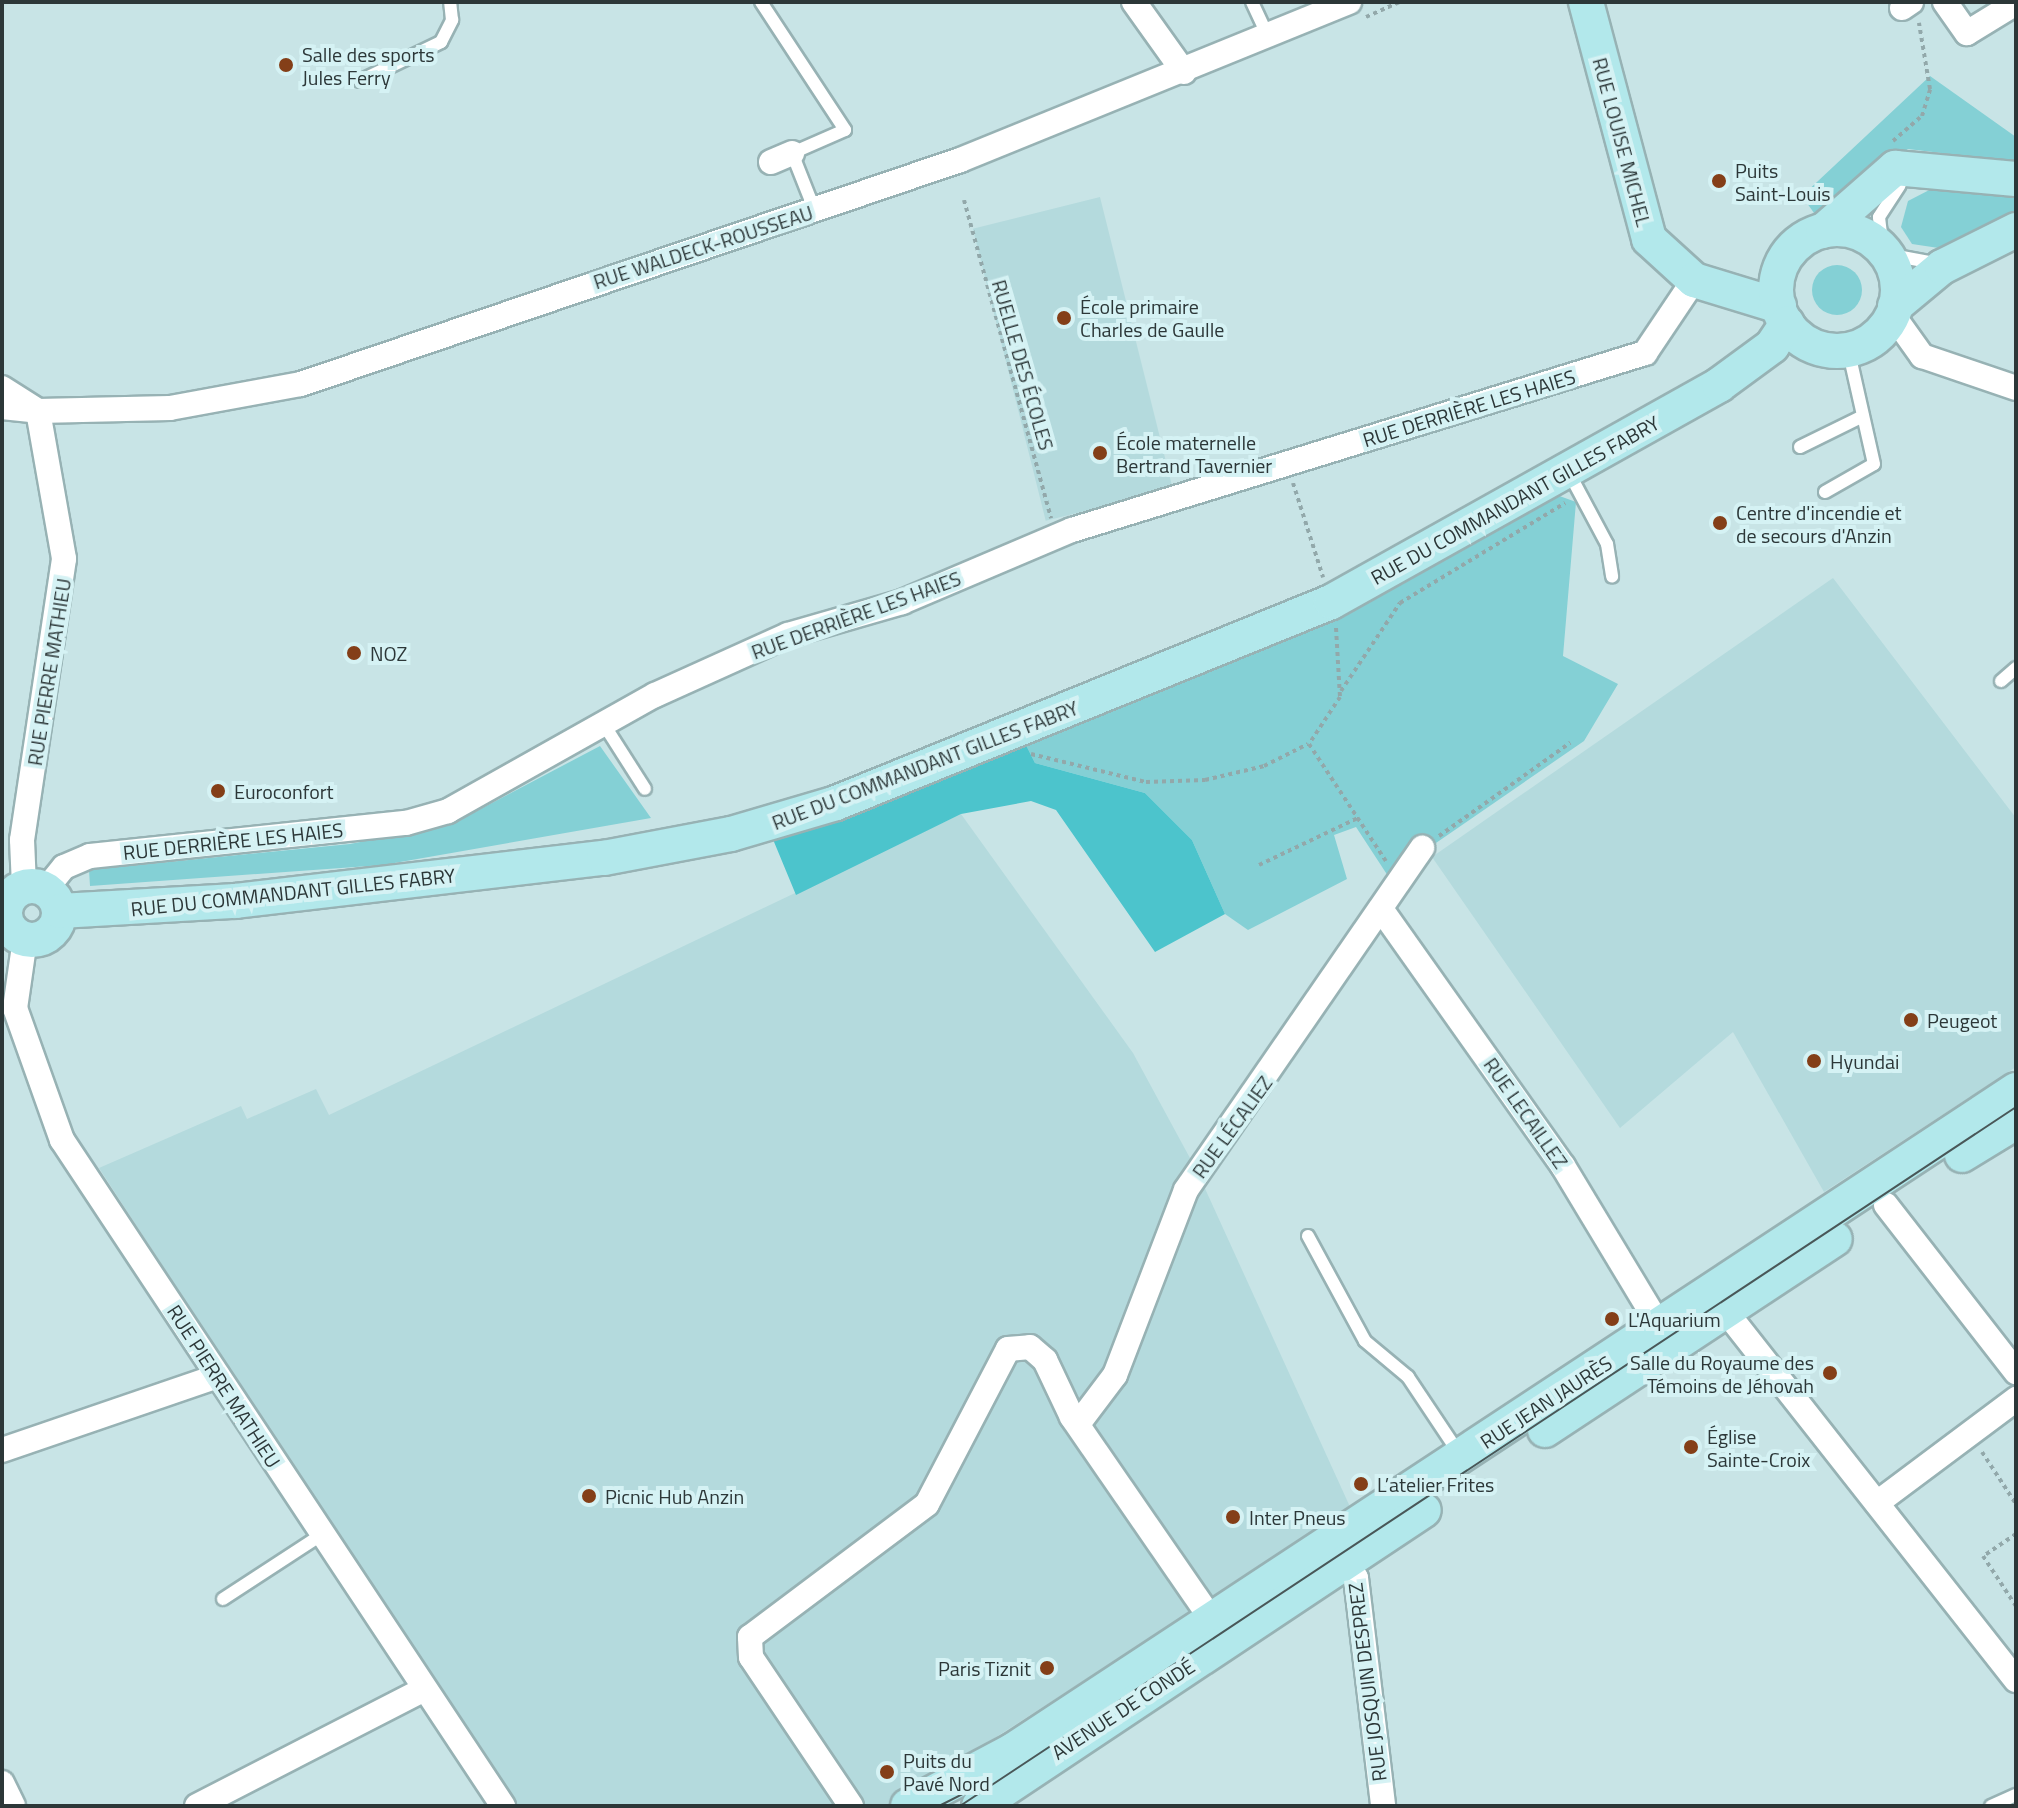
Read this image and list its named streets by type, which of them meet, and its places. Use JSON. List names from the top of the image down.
{
  "streets": {
    "street": [
      "RUE LOUISE MICHEL",
      "RUE WALDECK-ROUSSEAU",
      "RUE DERRIÈRE LES HAIES",
      "RUE DU COMMANDANT GILLES FABRY",
      "RUE PIERRE MATHIEU",
      "RUE LECAILLEZ",
      "RUE LÉCALIEZ",
      "RUE JEAN JAURÈS",
      "RUE JOSQUIN DESPREZ",
      "AVENUE DE CONDÉ"
    ],
    "path": ["RUELLE DES ÉCOLES"]
  },
  "crossings": [
    ["RUE LOUISE MICHEL", "RUE DERRIÈRE LES HAIES"],
    ["RUE LOUISE MICHEL", "RUE DU COMMANDANT GILLES FABRY"],
    ["RUE WALDECK-ROUSSEAU", "RUE PIERRE MATHIEU"],
    ["RUELLE DES ÉCOLES", "RUE DERRIÈRE LES HAIES"],
    ["RUE DERRIÈRE LES HAIES", "RUE DU COMMANDANT GILLES FABRY"],
    ["RUE DERRIÈRE LES HAIES", "RUE PIERRE MATHIEU"],
    ["RUE DU COMMANDANT GILLES FABRY", "RUE PIERRE MATHIEU"],
    ["RUE LECAILLEZ", "RUE LÉCALIEZ"],
    ["RUE LECAILLEZ", "RUE JEAN JAURÈS"],
    ["RUE JEAN JAURÈS", "RUE JOSQUIN DESPREZ"],
    ["RUE JEAN JAURÈS", "AVENUE DE CONDÉ"],
    ["RUE JOSQUIN DESPREZ", "AVENUE DE CONDÉ"]
  ],
  "places": [
    "Salle des sports Jules Ferry",
    "Puits Saint-Louis",
    "École primaire Charles de Gaulle",
    "École maternelle Bertrand Tavernier",
    "Centre d'incendie et de secours d'Anzin",
    "NOZ",
    "Euroconfort",
    "Peugeot",
    "Hyundai",
    "L'Aquarium",
    "Salle du Royaume des Témoins de Jéhovah",
    "Église Sainte-Croix",
    "L’atelier Frites",
    "Picnic Hub Anzin",
    "Inter Pneus",
    "Paris Tiznit",
    "Puits du Pavé Nord"
  ]
}
